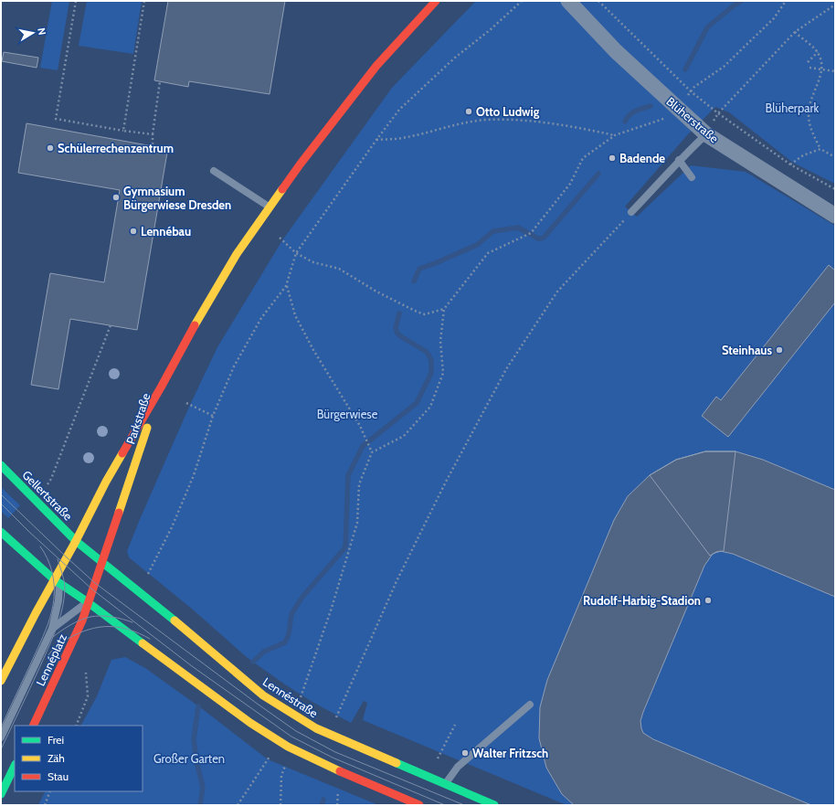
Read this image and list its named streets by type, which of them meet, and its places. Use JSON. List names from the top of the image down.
{
  "streets": {
    "main road": [
      "Parkstraße",
      "Gellertstraße",
      "Lennéplatz",
      "Lennéstraße"
    ],
    "street": ["Blüherstraße"]
  },
  "crossings": [
    ["Parkstraße", "Gellertstraße"],
    ["Parkstraße", "Lennéplatz"],
    ["Parkstraße", "Lennéstraße"],
    ["Lennéplatz", "Lennéstraße"]
  ],
  "parks": ["Blüherpark", "Bürgerwiese", "Großer Garten"],
  "places": [
    "Otto Ludwig",
    "Schülerrechenzentrum",
    "Badende",
    "Gymnasium Bürgerwiese Dresden",
    "Lennébau",
    "Steinhaus",
    "Rudolf-Harbig-Stadion",
    "Walter Fritzsch"
  ],
  "legend": ["Frei", "Zäh", "Stau"],
  "north": "right"
}
